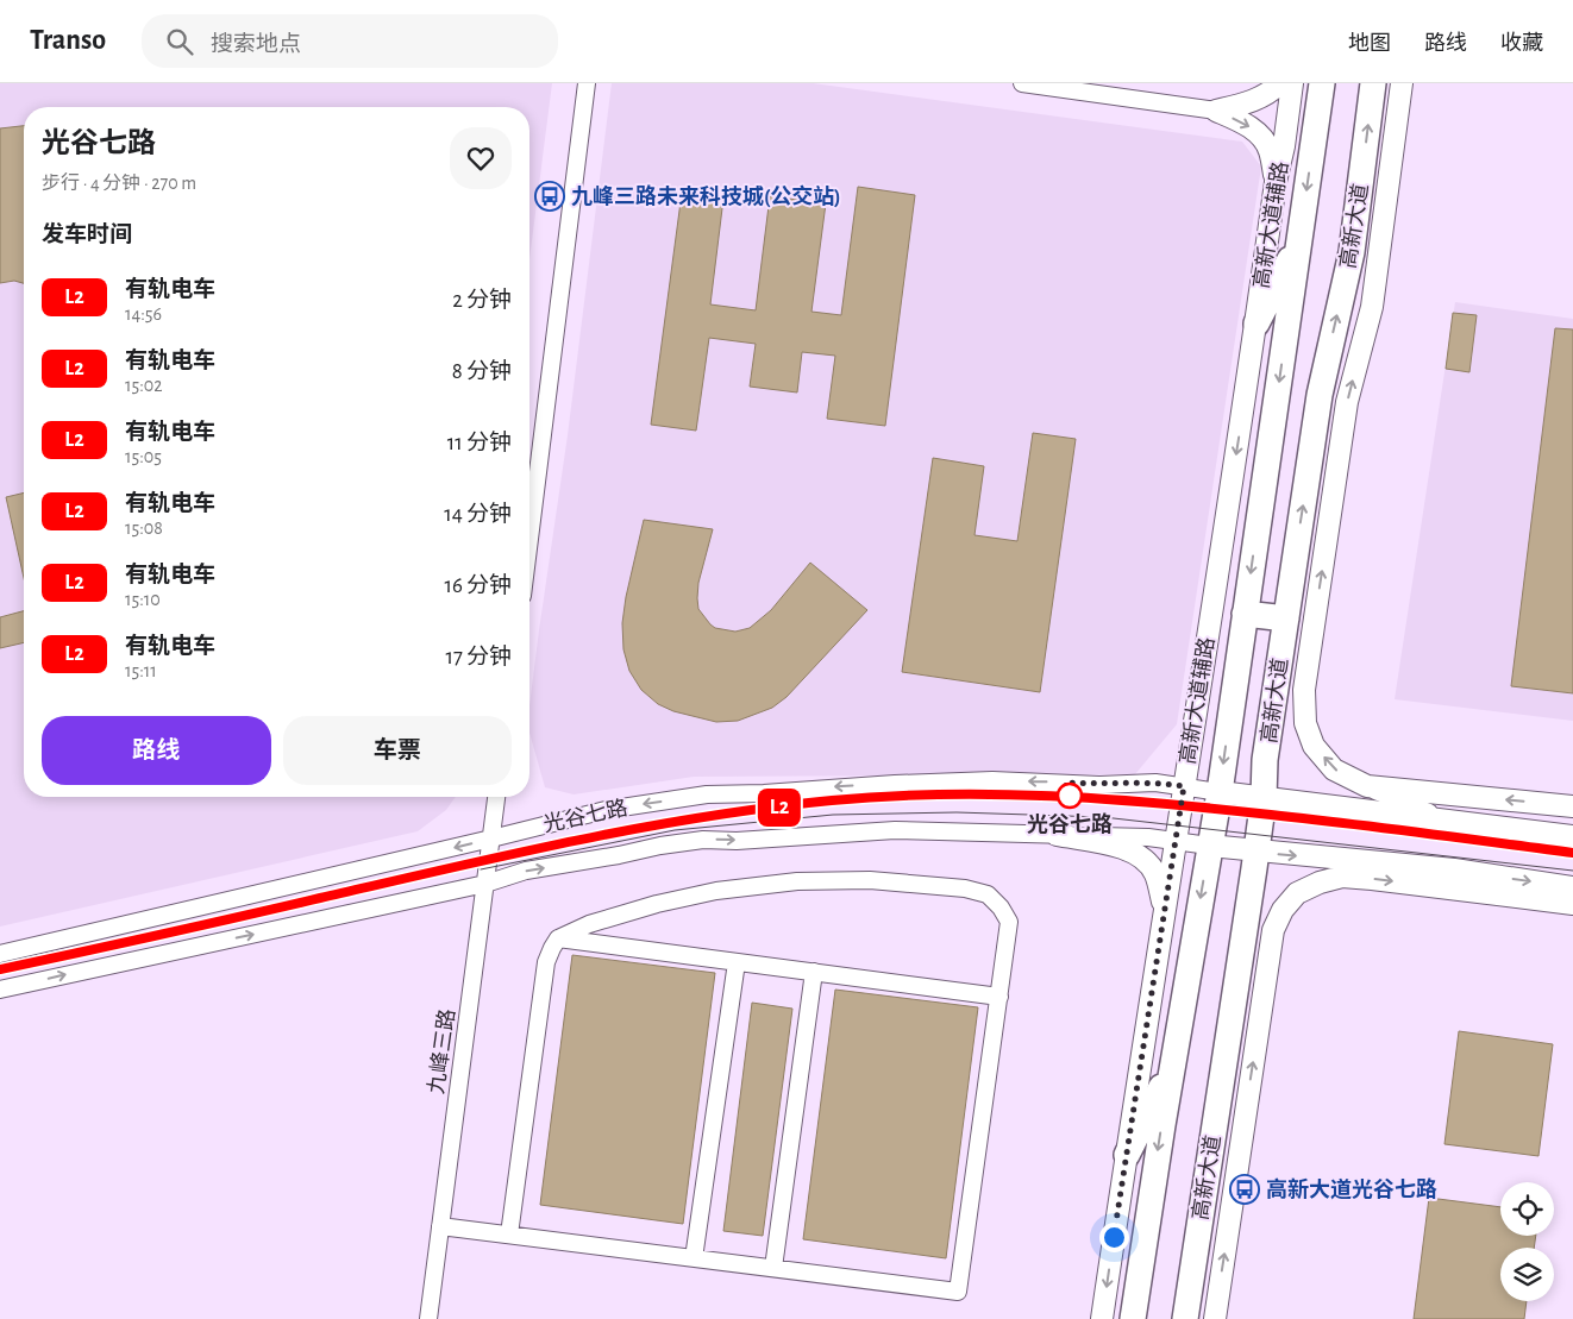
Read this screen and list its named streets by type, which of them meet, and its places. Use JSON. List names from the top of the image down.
{
  "streets": {
    "highway": ["高新大道"],
    "main road": ["高新大道辅路", "光谷七路"],
    "street": ["九峰三路"]
  },
  "crossings": [
    ["高新大道辅路", "光谷七路"],
    ["高新大道", "光谷七路"],
    ["光谷七路", "九峰三路"]
  ],
  "places": {
    "bus stop": ["九峰三路未来科技城(公交站)", "高新大道光谷七路"],
    "other": ["光谷七路"]
  },
  "lines": ["tram line L2"],
  "page": {
    "header": "Transo",
    "search": "搜索地点",
    "nav": ["地图", "路线", "收藏"],
    "on_map": "L2",
    "heading": [
      ["光谷七路", "步行 · 4 分钟 · 270 m"],
      "发车时间"
    ],
    "list": [
      {
        "mark": "L2",
        "name": "有轨电车",
        "note": "14:56",
        "value": "2 分钟"
      },
      {
        "mark": "L2",
        "name": "有轨电车",
        "note": "15:02",
        "value": "8 分钟"
      },
      {
        "mark": "L2",
        "name": "有轨电车",
        "note": "15:05",
        "value": "11 分钟"
      },
      {
        "mark": "L2",
        "name": "有轨电车",
        "note": "15:08",
        "value": "14 分钟"
      },
      {
        "mark": "L2",
        "name": "有轨电车",
        "note": "15:10",
        "value": "16 分钟"
      },
      {
        "mark": "L2",
        "name": "有轨电车",
        "note": "15:11",
        "value": "17 分钟"
      }
    ],
    "buttons": ["路线", "车票"]
  }
}
